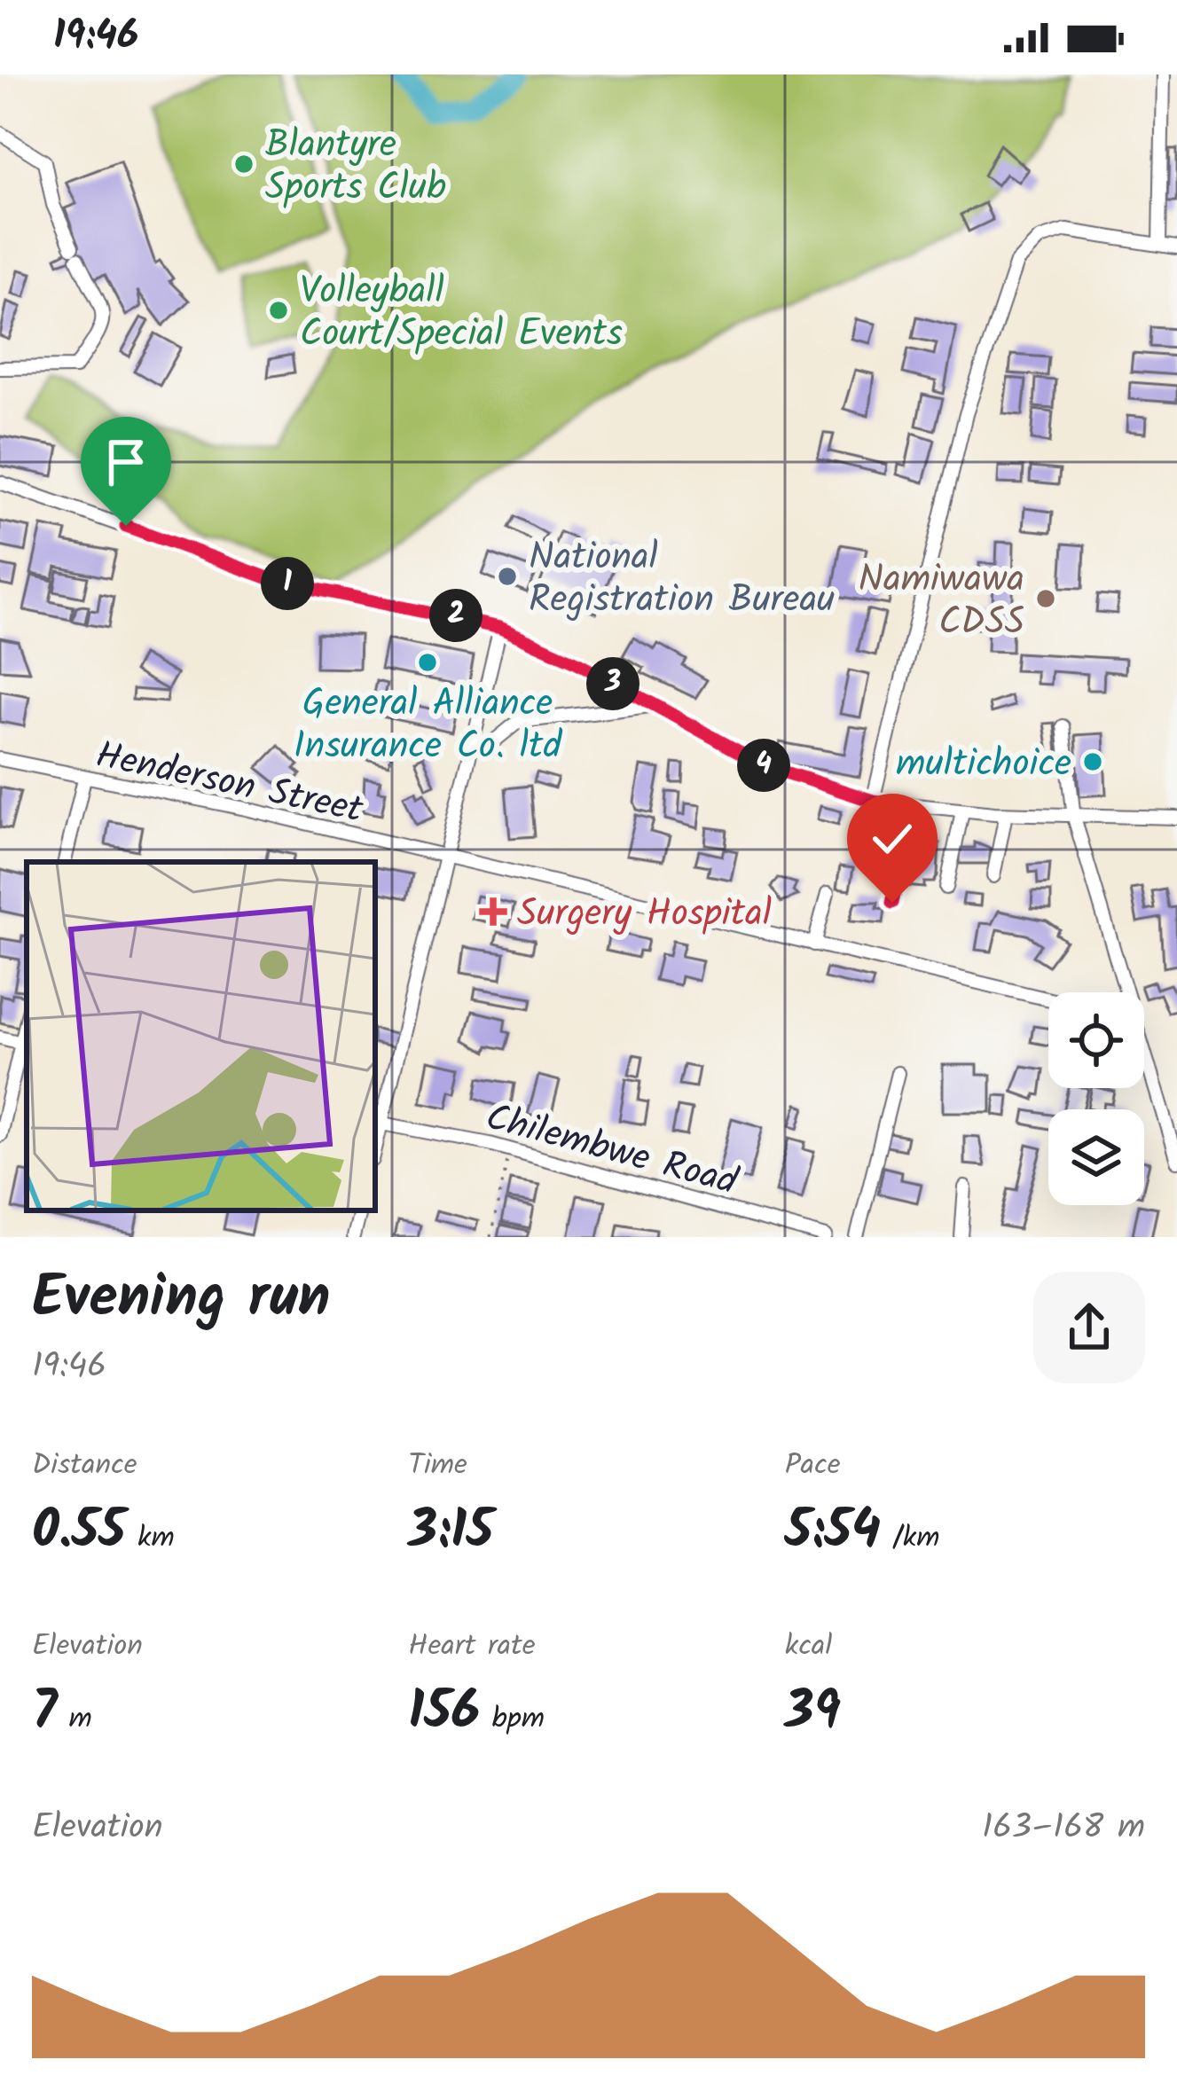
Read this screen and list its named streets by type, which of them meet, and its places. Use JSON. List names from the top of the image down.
{
  "streets": {
    "street": ["Henderson Street", "Chilembwe Road"]
  },
  "places": {
    "other": [
      "Blantyre Sports Club",
      "Volleyball Court/Special Events",
      "National Registration Bureau",
      "Namiwawa CDSS",
      "General Alliance Insurance Co. ltd",
      "multichoice"
    ],
    "health": ["Surgery Hospital"]
  },
  "page": {
    "status": "19:46",
    "pins": [
      "1",
      "2",
      "3",
      "4"
    ],
    "heading": ["Evening run", "19:46"],
    "stats": [
      ["Distance", "0.55 km"],
      ["Time", "3:15"],
      ["Pace", "5:54 /km"],
      ["Elevation", "7 m"],
      ["Heart rate", "156 bpm"],
      ["kcal", "39"]
    ],
    "chart": ["Elevation", "163–168 m"]
  }
}
